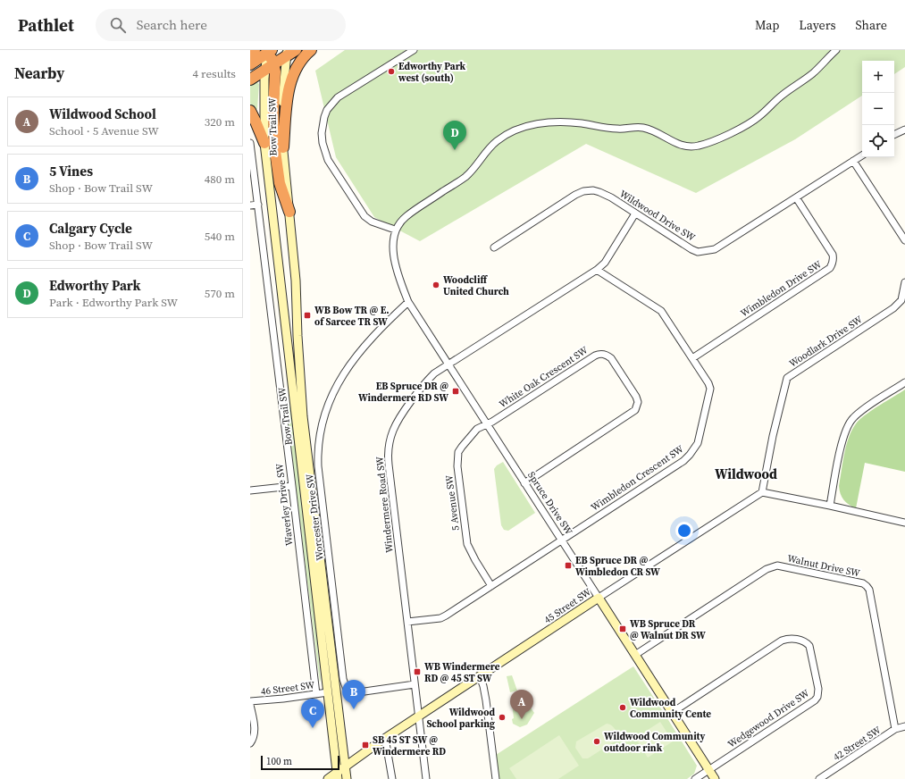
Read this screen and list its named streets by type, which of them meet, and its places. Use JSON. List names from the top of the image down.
{
  "streets": {
    "main road": ["Bow Trail SW", "Spruce Drive SW", "45 Street SW"],
    "street": [
      "Wildwood Drive SW",
      "Wimbledon Drive SW",
      "Woodlark Drive SW",
      "White Oak Crescent SW",
      "Wimbledon Crescent SW",
      "5 Avenue SW",
      "Waverley Drive SW",
      "Windermere Road SW",
      "Worcester Drive SW",
      "Walnut Drive SW",
      "46 Street SW",
      "Wedgewood Drive SW",
      "42 Street SW"
    ]
  },
  "crossings": [
    ["Bow Trail SW", "45 Street SW"],
    ["Bow Trail SW", "46 Street SW"],
    ["Wildwood Drive SW", "Wimbledon Drive SW"],
    ["Wildwood Drive SW", "Windermere Road SW"],
    ["Wimbledon Drive SW", "Wimbledon Crescent SW"],
    ["Woodlark Drive SW", "45 Street SW"],
    ["White Oak Crescent SW", "5 Avenue SW"],
    ["White Oak Crescent SW", "Spruce Drive SW"],
    ["Wimbledon Crescent SW", "5 Avenue SW"],
    ["Wimbledon Crescent SW", "Spruce Drive SW"],
    ["Wimbledon Crescent SW", "Windermere Road SW"],
    ["5 Avenue SW", "Spruce Drive SW"],
    ["Spruce Drive SW", "Windermere Road SW"],
    ["Spruce Drive SW", "Worcester Drive SW"],
    ["Spruce Drive SW", "Walnut Drive SW"],
    ["Spruce Drive SW", "45 Street SW"],
    ["Spruce Drive SW", "Wedgewood Drive SW"],
    ["Waverley Drive SW", "46 Street SW"],
    ["Windermere Road SW", "Worcester Drive SW"],
    ["Windermere Road SW", "45 Street SW"],
    ["Walnut Drive SW", "42 Street SW"]
  ],
  "districts": ["Wildwood"],
  "places": {
    "other": [
      "Edworthy Park west (south)",
      "Woodcliff United Church",
      "Wildwood Community Cente",
      "Wildwood School parking",
      "Wildwood Community outdoor rink"
    ],
    "transit": [
      "WB Bow TR @ E. of Sarcee TR SW",
      "EB Spruce DR @ Windermere RD SW",
      "EB Spruce DR @ Wimbledon CR SW",
      "WB Spruce DR @ Walnut DR SW",
      "WB Windermere RD @ 45 ST SW",
      "SB 45 ST SW @ Windermere RD"
    ]
  },
  "scale_bar": "100 m",
  "page": {
    "header": "Pathlet",
    "search": "Search here",
    "nav": ["Map", "Layers", "Share"],
    "heading": ["Nearby", "4 results"],
    "map_buttons": ["+", "−"],
    "list": [
      {
        "mark": "A",
        "name": "Wildwood School",
        "note": "School · 5 Avenue SW",
        "value": "320 m"
      },
      {
        "mark": "B",
        "name": "5 Vines",
        "note": "Shop · Bow Trail SW",
        "value": "480 m"
      },
      {
        "mark": "C",
        "name": "Calgary Cycle",
        "note": "Shop · Bow Trail SW",
        "value": "540 m"
      },
      {
        "mark": "D",
        "name": "Edworthy Park",
        "note": "Park · Edworthy Park SW",
        "value": "570 m"
      }
    ],
    "pins": [
      "D",
      "B",
      "A",
      "C"
    ],
    "scale": "100 m"
  }
}
